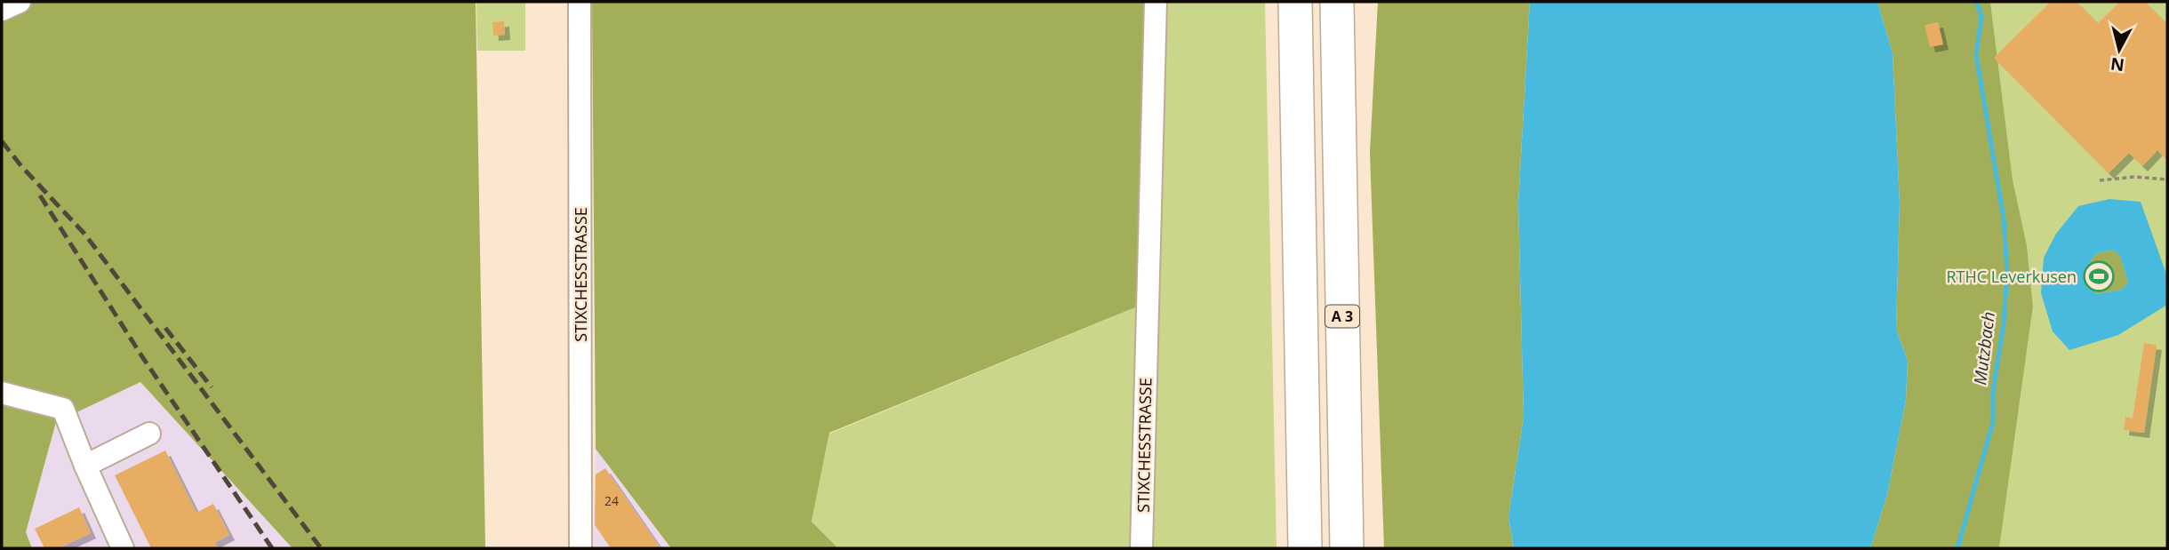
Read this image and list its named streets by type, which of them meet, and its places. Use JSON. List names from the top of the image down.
{
  "streets": {
    "highway": ["A 3"],
    "street": ["STIXCHESSTRASSE"]
  },
  "water": ["Mutzbach"],
  "places": {
    "sports": ["RTHC Leverkusen"]
  },
  "house_numbers": ["24"],
  "north": "bottom"
}
